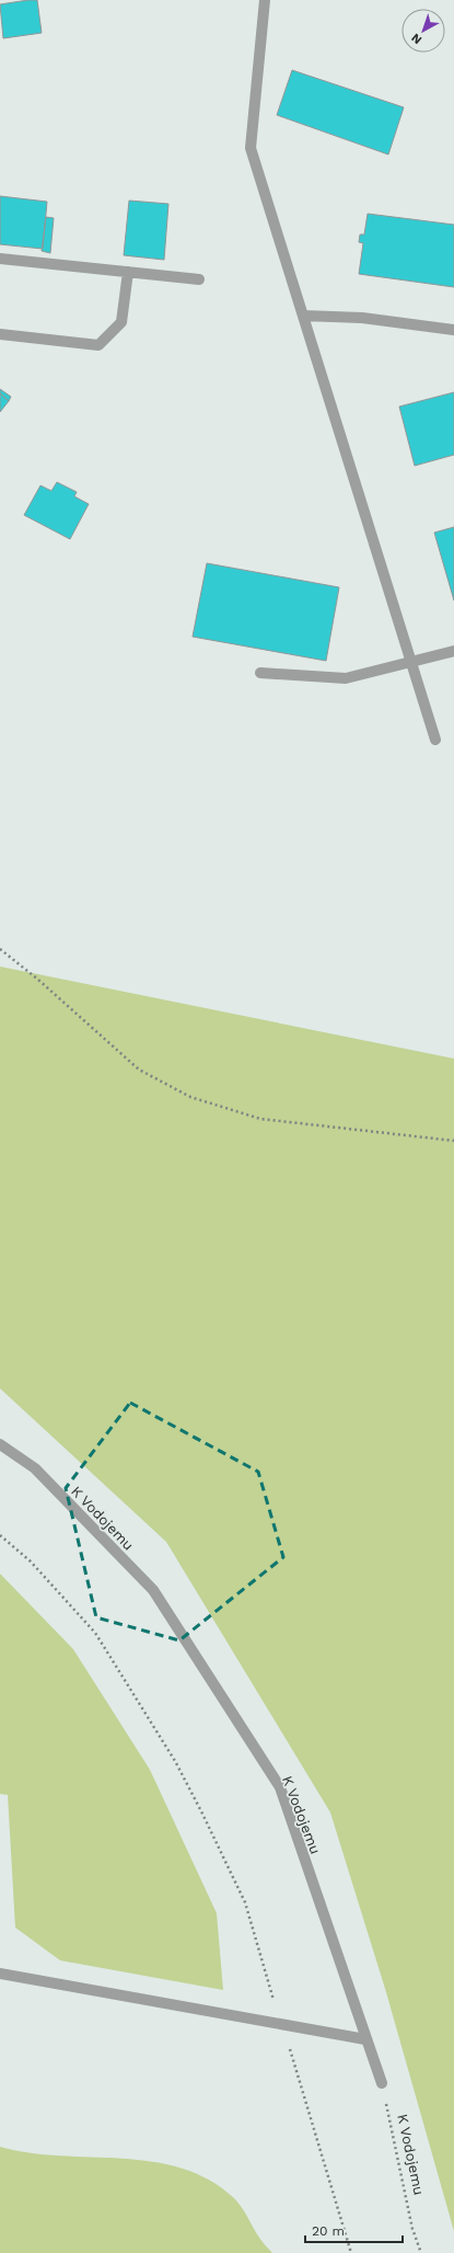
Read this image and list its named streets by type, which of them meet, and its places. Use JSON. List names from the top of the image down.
{
  "streets": {
    "street": ["K Vodojemu"]
  },
  "scale_bar": "20 m",
  "north": "bottom left"
}
